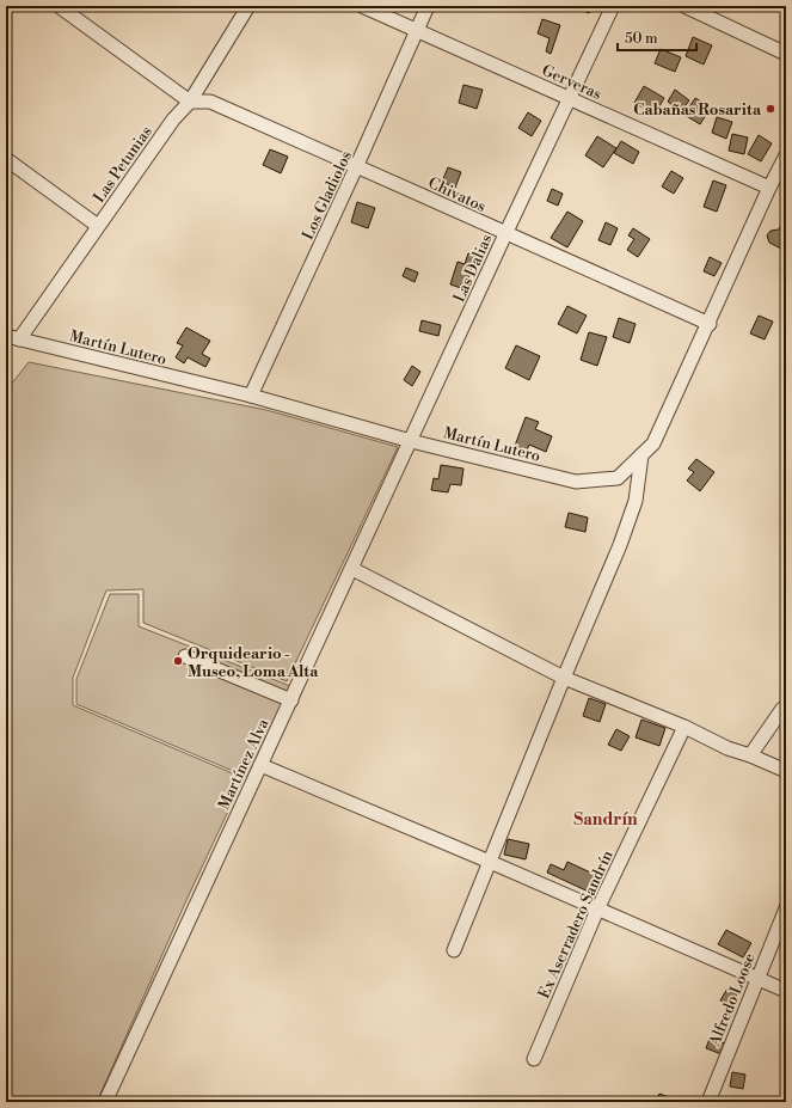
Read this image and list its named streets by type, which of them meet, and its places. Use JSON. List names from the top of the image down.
{
  "streets": {
    "street": [
      "Gerveras",
      "Las Petunias",
      "Chivatos",
      "Los Gladiolos",
      "Las Dalias",
      "Martín Lutero",
      "Martínez Alva",
      "Ex Aserradero Sandrín",
      "Alfredo Loose"
    ]
  },
  "crossings": [
    ["Gerveras", "Los Gladiolos"],
    ["Gerveras", "Las Dalias"],
    ["Gerveras", "Martín Lutero"],
    ["Las Petunias", "Chivatos"],
    ["Las Petunias", "Martín Lutero"],
    ["Chivatos", "Los Gladiolos"],
    ["Chivatos", "Las Dalias"],
    ["Chivatos", "Martín Lutero"],
    ["Los Gladiolos", "Martín Lutero"],
    ["Las Dalias", "Martín Lutero"],
    ["Las Dalias", "Martínez Alva"],
    ["Martín Lutero", "Martínez Alva"]
  ],
  "districts": ["Sandrín"],
  "places": ["Cabañas Rosarita", "Orquideario - Museo, Loma Alta"],
  "scale_bar": "50 m"
}
